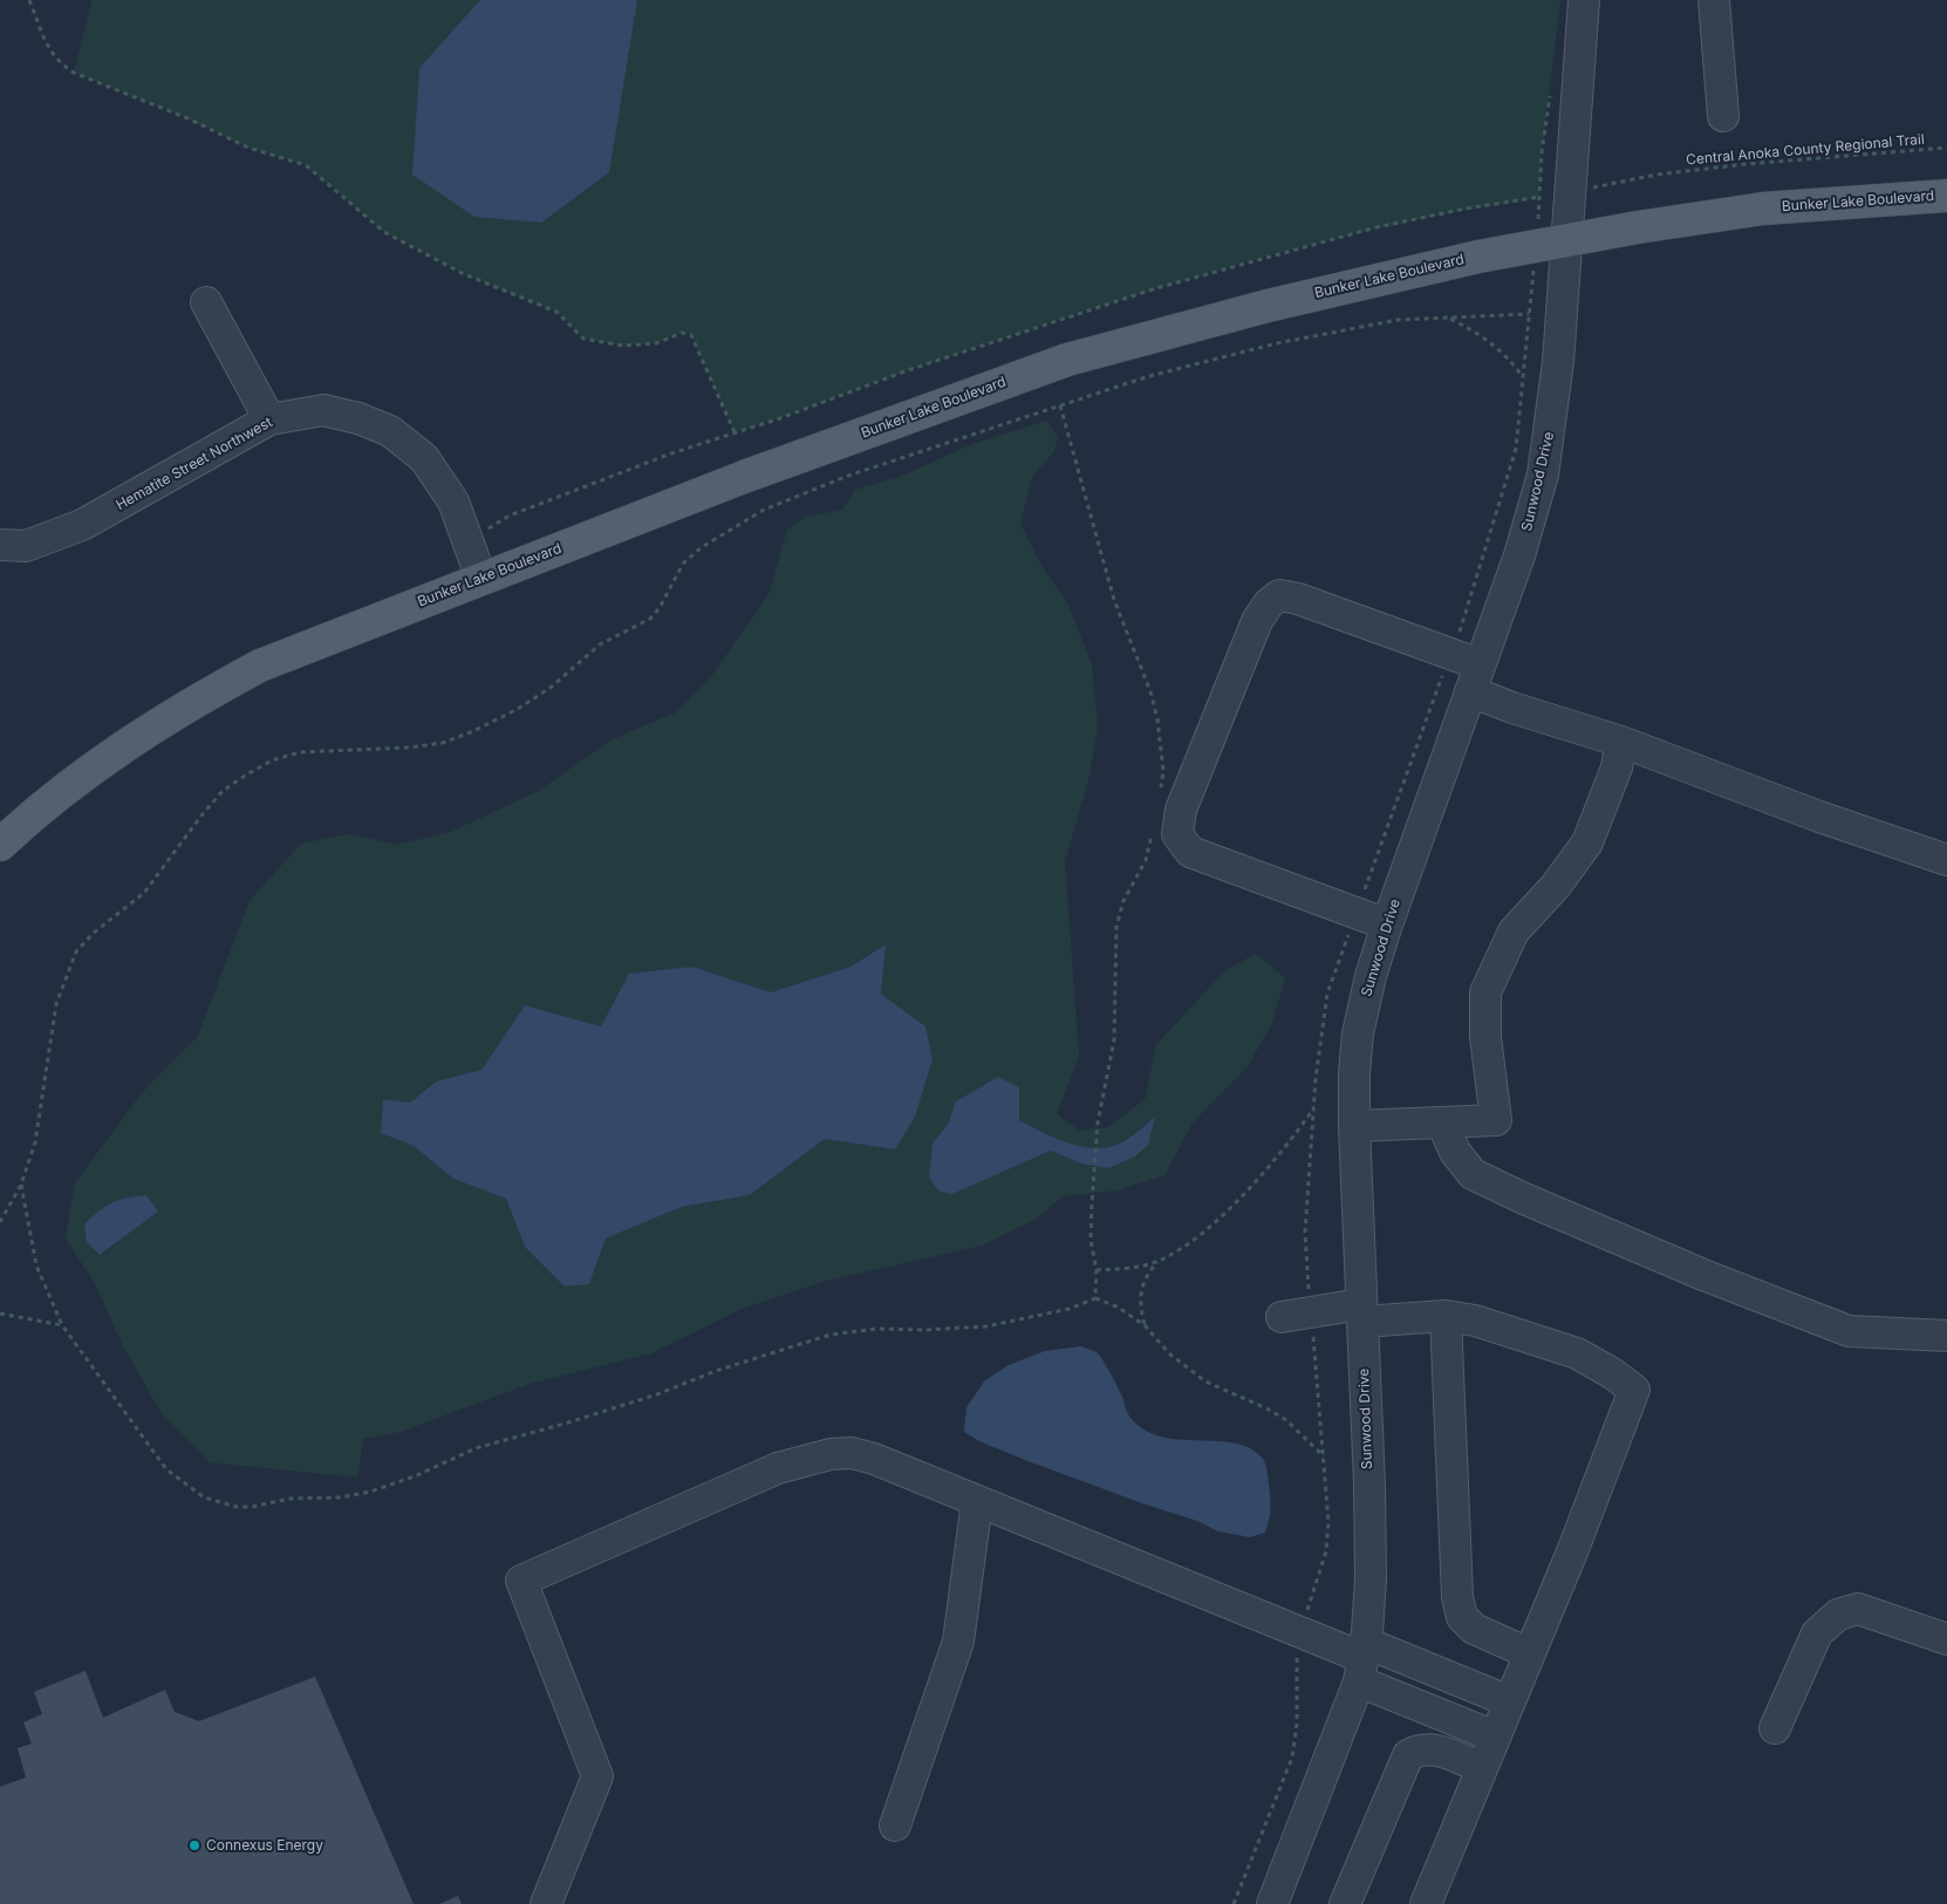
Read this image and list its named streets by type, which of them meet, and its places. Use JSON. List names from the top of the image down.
{
  "streets": {
    "main road": ["Bunker Lake Boulevard"],
    "street": ["Hematite Street Northwest", "Sunwood Drive"],
    "path": ["Central Anoka County Regional Trail"]
  },
  "crossings": [
    ["Bunker Lake Boulevard", "Hematite Street Northwest"],
    ["Bunker Lake Boulevard", "Sunwood Drive"]
  ],
  "places": ["Connexus Energy"]
}
